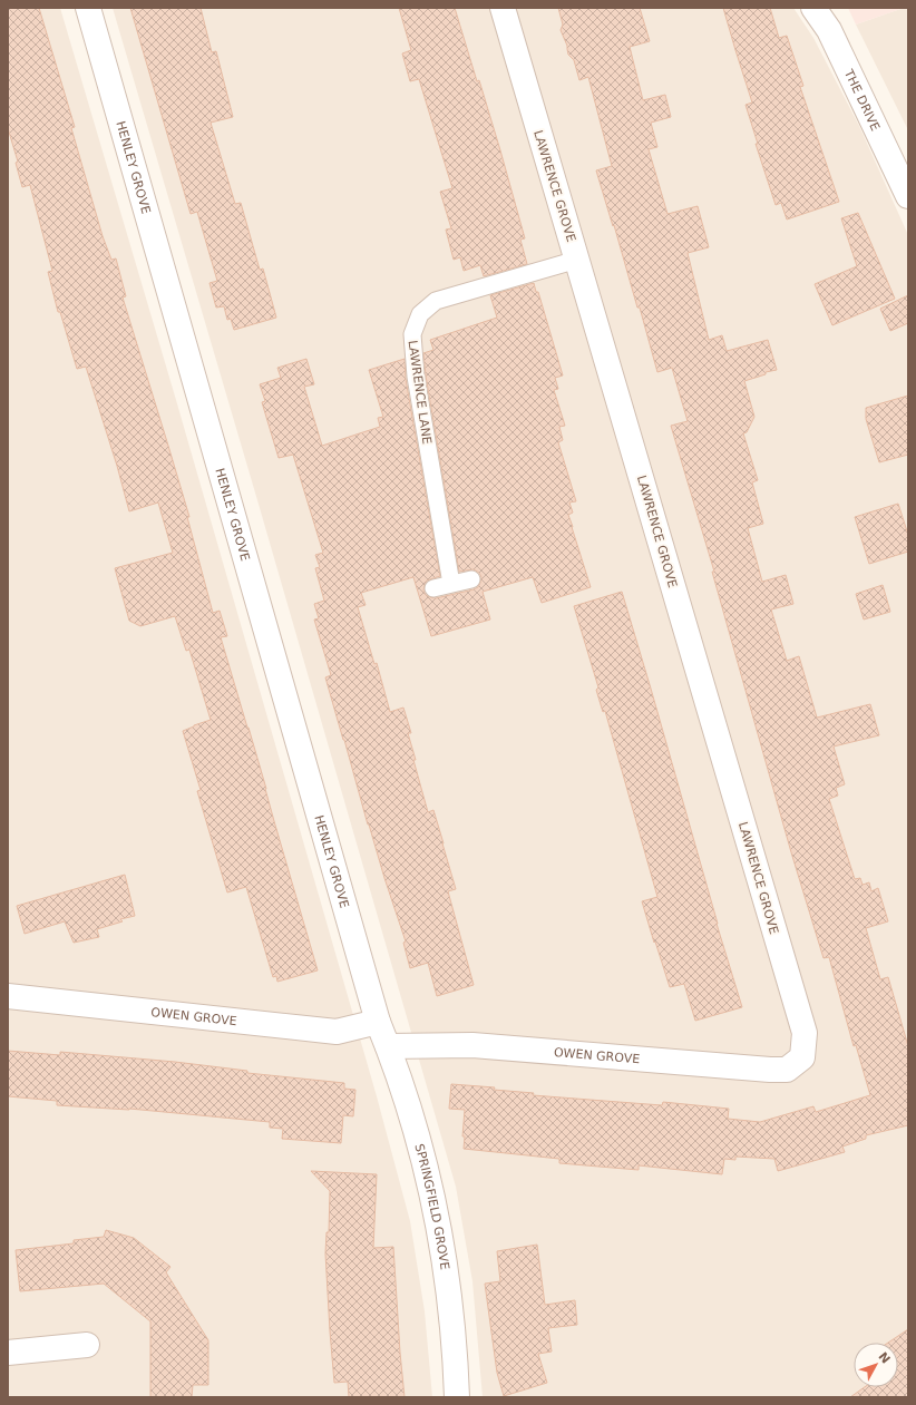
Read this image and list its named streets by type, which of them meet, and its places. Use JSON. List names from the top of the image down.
{
  "streets": {
    "street": [
      "THE DRIVE",
      "HENLEY GROVE",
      "LAWRENCE GROVE",
      "OWEN GROVE",
      "SPRINGFIELD GROVE"
    ],
    "lane": ["LAWRENCE LANE"]
  },
  "crossings": [
    ["HENLEY GROVE", "OWEN GROVE"],
    ["HENLEY GROVE", "SPRINGFIELD GROVE"],
    ["LAWRENCE GROVE", "LAWRENCE LANE"],
    ["LAWRENCE GROVE", "OWEN GROVE"],
    ["OWEN GROVE", "SPRINGFIELD GROVE"]
  ],
  "north": "top right"
}
